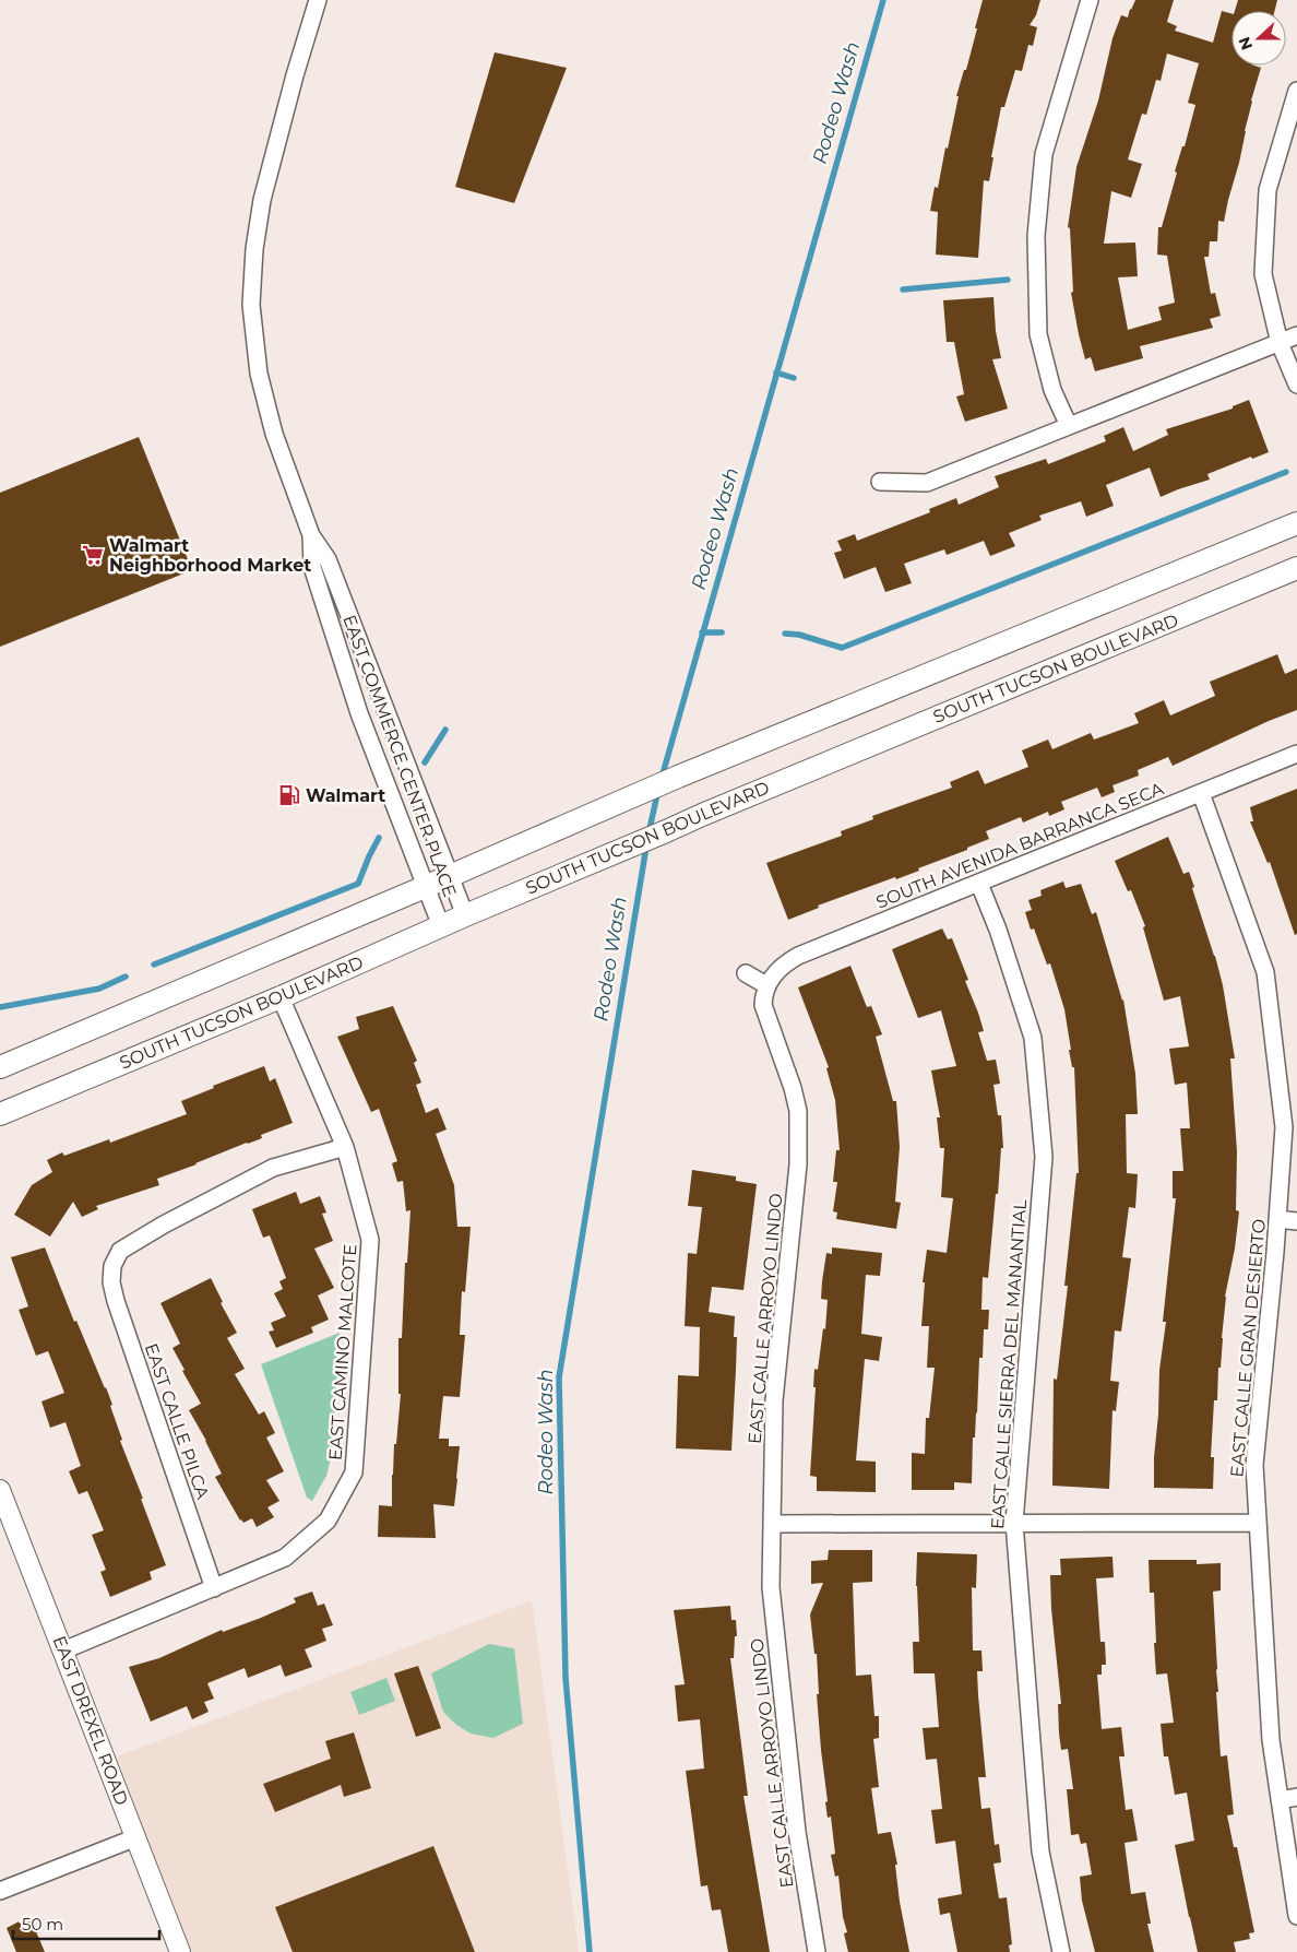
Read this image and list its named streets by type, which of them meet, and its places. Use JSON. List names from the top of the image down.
{
  "streets": {
    "main road": ["SOUTH TUCSON BOULEVARD"],
    "street": [
      "EAST COMMERCE CENTER PLACE",
      "SOUTH AVENIDA BARRANCA SECA",
      "EAST CALLE ARROYO LINDO",
      "EAST CALLE GRAN DESIERTO",
      "EAST CAMINO MALCOTE",
      "EAST CALLE SIERRA DEL MANANTIAL",
      "EAST CALLE PILCA",
      "EAST DREXEL ROAD"
    ]
  },
  "crossings": [
    ["SOUTH TUCSON BOULEVARD", "EAST COMMERCE CENTER PLACE"],
    ["SOUTH TUCSON BOULEVARD", "EAST CAMINO MALCOTE"],
    ["SOUTH AVENIDA BARRANCA SECA", "EAST CALLE ARROYO LINDO"],
    ["SOUTH AVENIDA BARRANCA SECA", "EAST CALLE GRAN DESIERTO"],
    ["SOUTH AVENIDA BARRANCA SECA", "EAST CALLE SIERRA DEL MANANTIAL"],
    ["EAST CAMINO MALCOTE", "EAST CALLE PILCA"],
    ["EAST CAMINO MALCOTE", "EAST DREXEL ROAD"]
  ],
  "water": ["Rodeo Wash"],
  "places": {
    "supermarket": ["Walmart Neighborhood Market"],
    "fuel station": ["Walmart"]
  },
  "scale_bar": "50 m",
  "north": "left"
}
